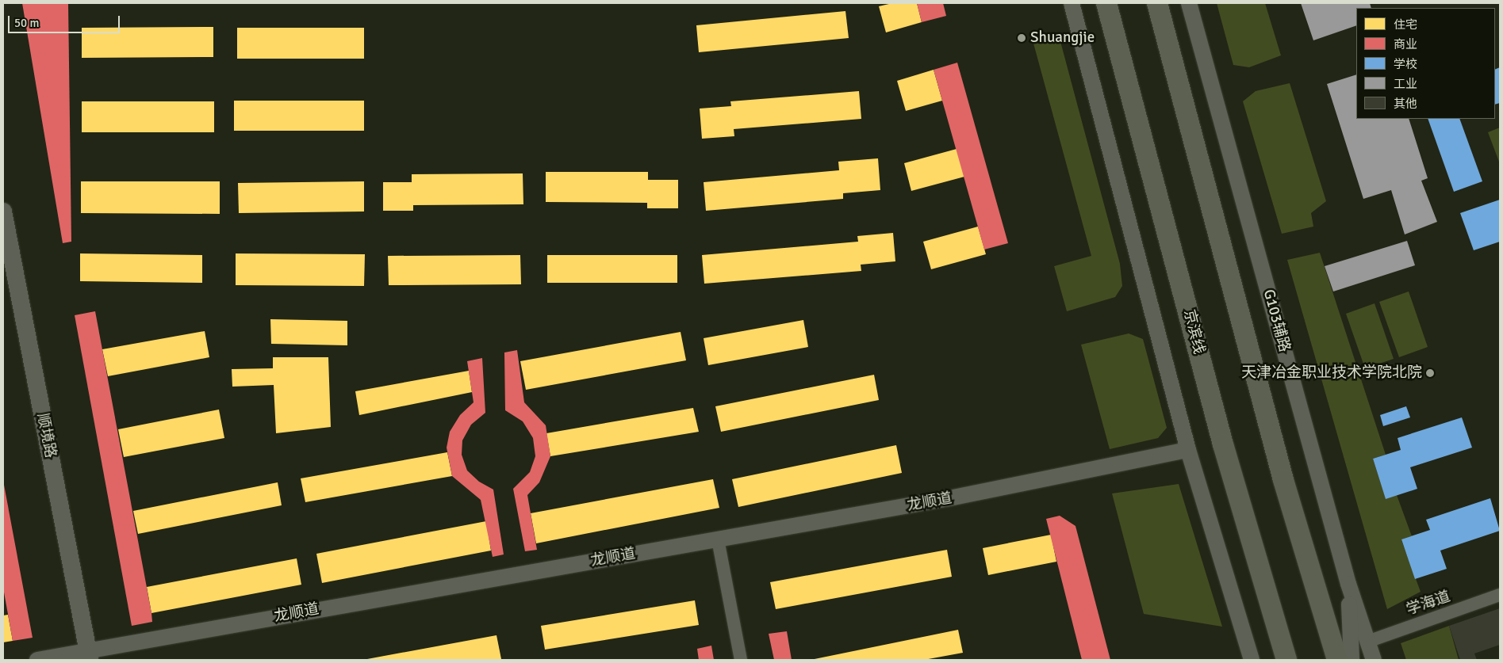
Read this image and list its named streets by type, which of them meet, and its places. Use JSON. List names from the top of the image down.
{
  "streets": {
    "highway": ["京滨线"],
    "main road": ["顺境路"],
    "street": ["G103辅路", "龙顺道", "学海道"]
  },
  "crossings": [
    ["G103辅路", "学海道"],
    ["顺境路", "龙顺道"]
  ],
  "places": ["Shuangjie", "天津冶金职业技术学院北院"],
  "legend": [
    "住宅",
    "商业",
    "学校",
    "工业",
    "其他"
  ],
  "scale_bar": "50 m"
}
